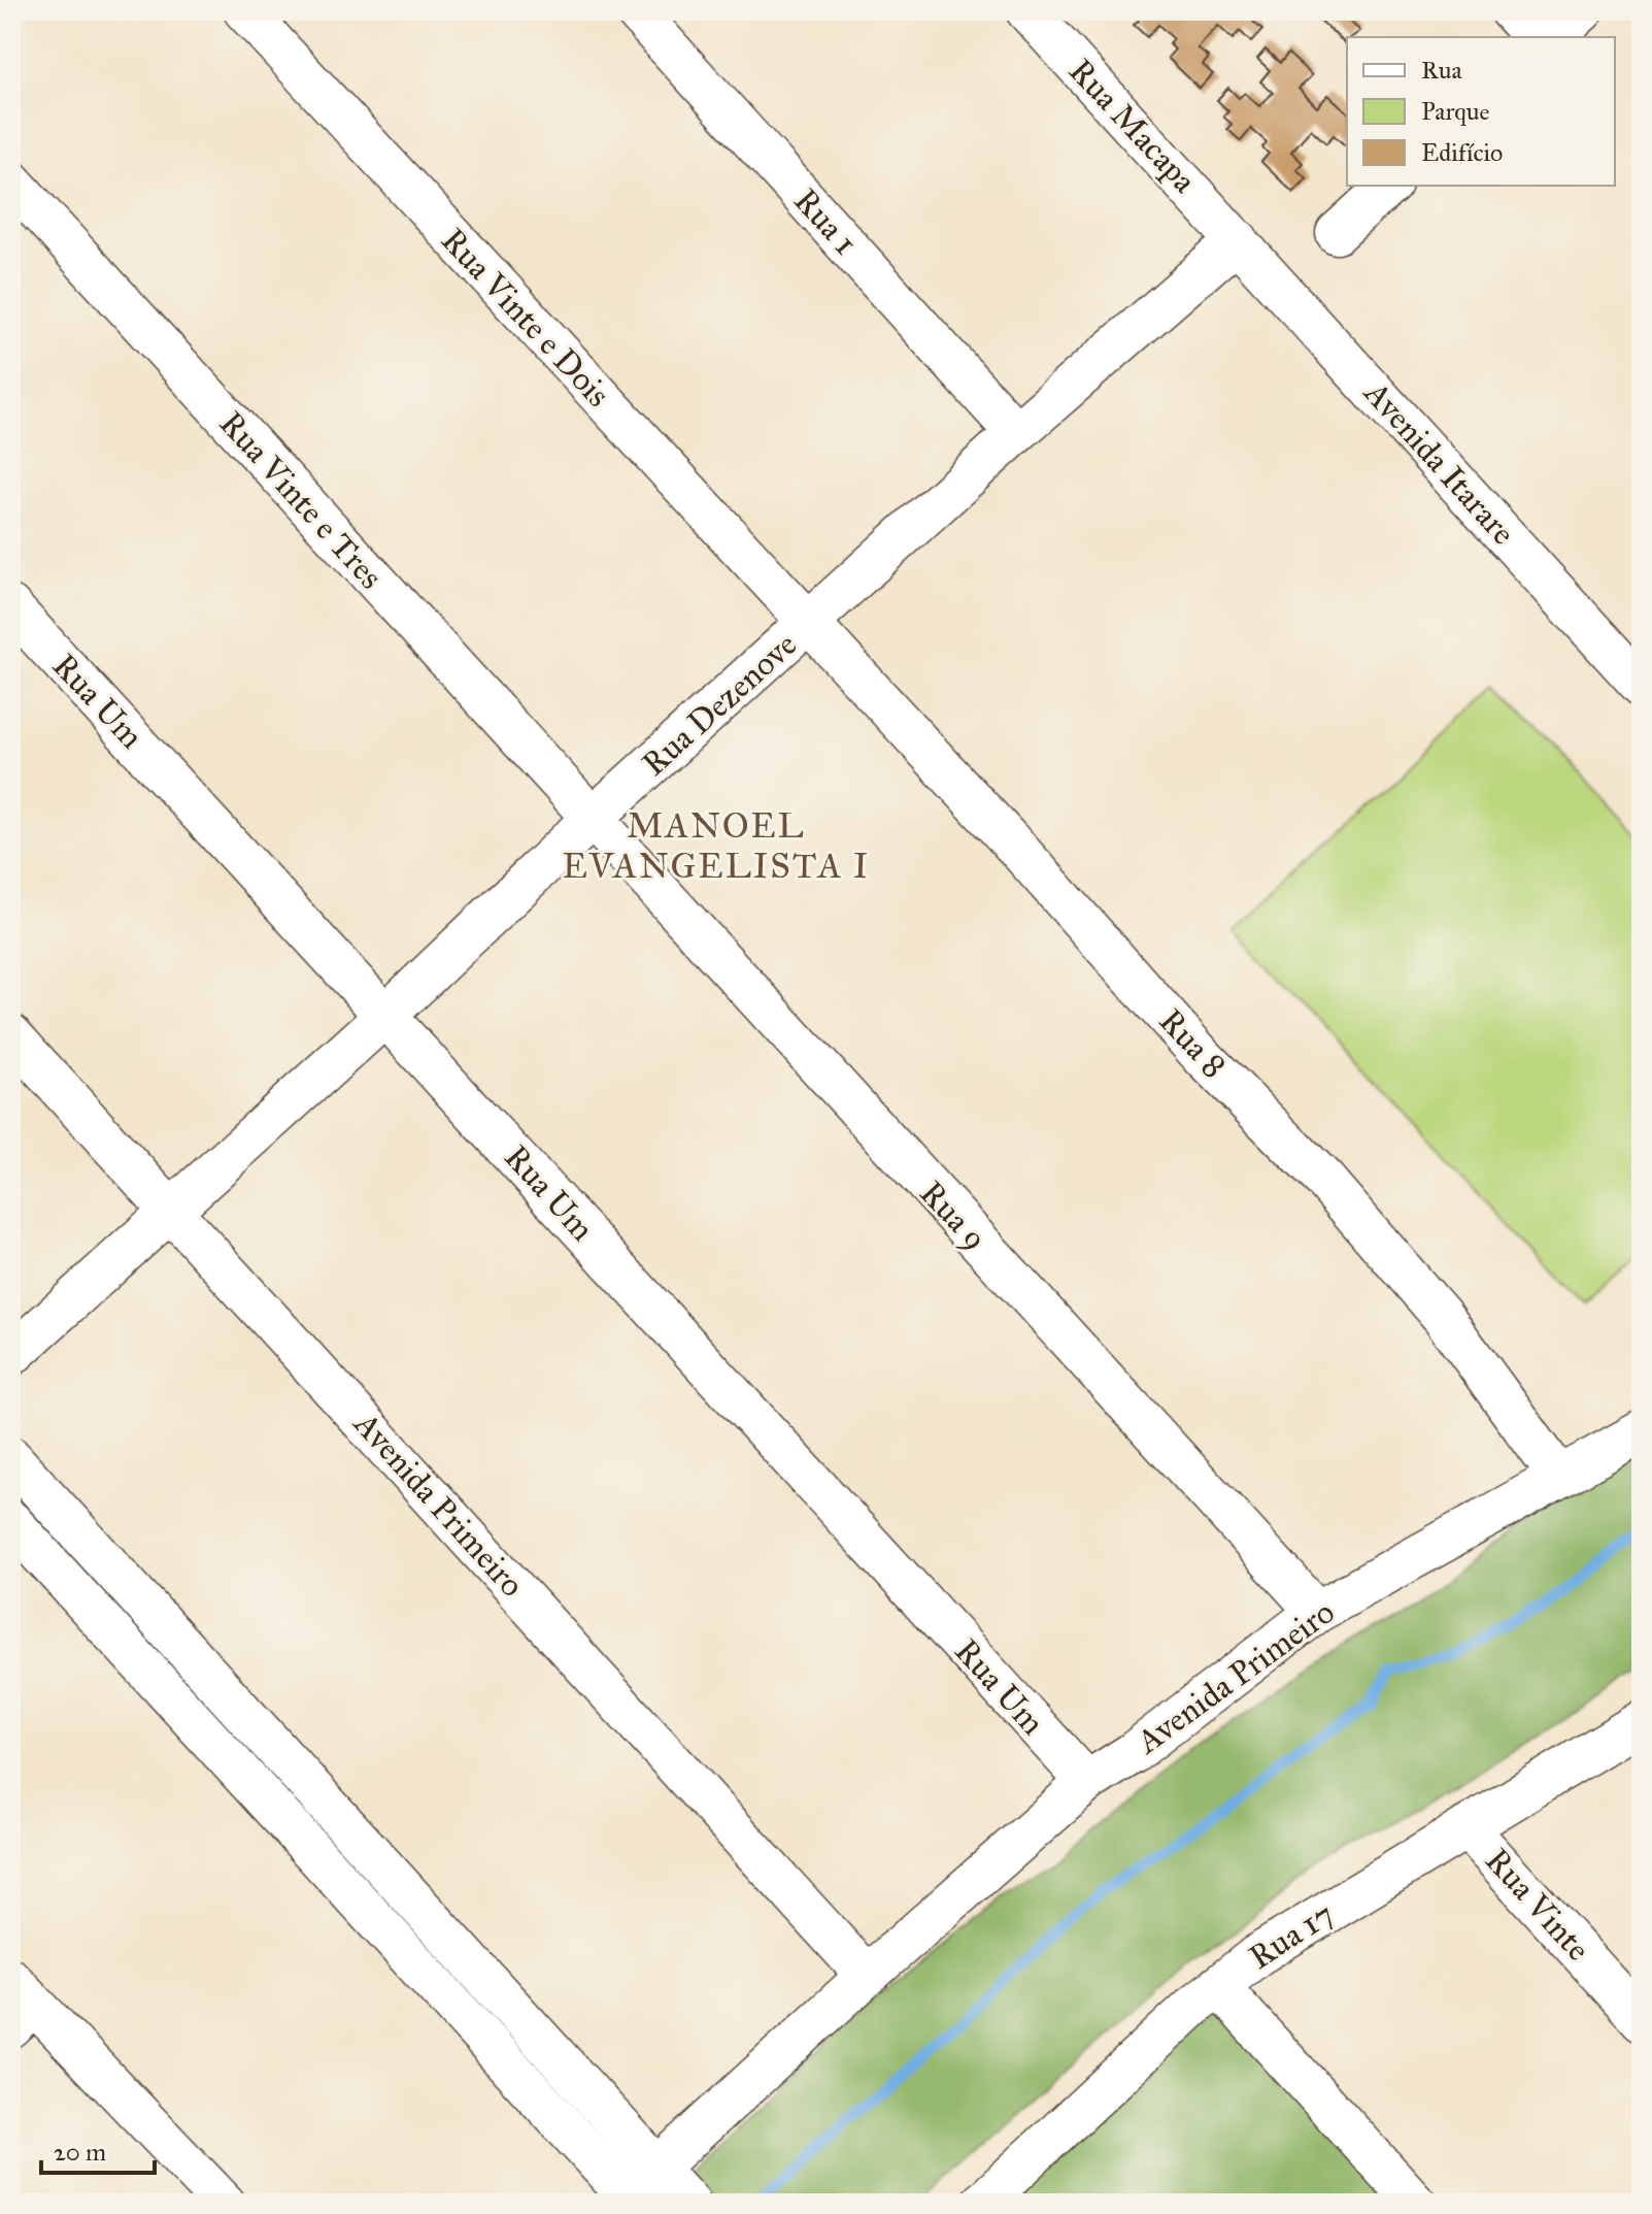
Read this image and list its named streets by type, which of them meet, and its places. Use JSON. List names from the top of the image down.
{
  "streets": {
    "street": [
      "Rua Macapa",
      "Rua 1",
      "Rua Vinte e Dois",
      "Avenida Itarare",
      "Rua Vinte e Tres",
      "Rua Um",
      "Rua Dezenove",
      "Rua 8",
      "Rua 9",
      "Avenida Primeiro",
      "Rua Vinte",
      "Rua 17"
    ]
  },
  "crossings": [
    ["Rua Macapa", "Avenida Itarare"],
    ["Rua Macapa", "Rua Dezenove"],
    ["Rua 1", "Rua Dezenove"],
    ["Rua Vinte e Dois", "Rua Dezenove"],
    ["Rua Vinte e Dois", "Rua 8"],
    ["Avenida Itarare", "Rua Dezenove"],
    ["Rua Vinte e Tres", "Rua Dezenove"],
    ["Rua Vinte e Tres", "Rua 9"],
    ["Rua Um", "Rua Dezenove"],
    ["Rua Um", "Avenida Primeiro"],
    ["Rua Dezenove", "Rua 8"],
    ["Rua Dezenove", "Rua 9"],
    ["Rua Dezenove", "Avenida Primeiro"],
    ["Rua 8", "Avenida Primeiro"],
    ["Rua 9", "Avenida Primeiro"],
    ["Rua Vinte", "Rua 17"]
  ],
  "districts": ["MANOEL EVANGELISTA I"],
  "legend": ["Rua", "Parque", "Edifício"],
  "scale_bar": "20 m"
}
